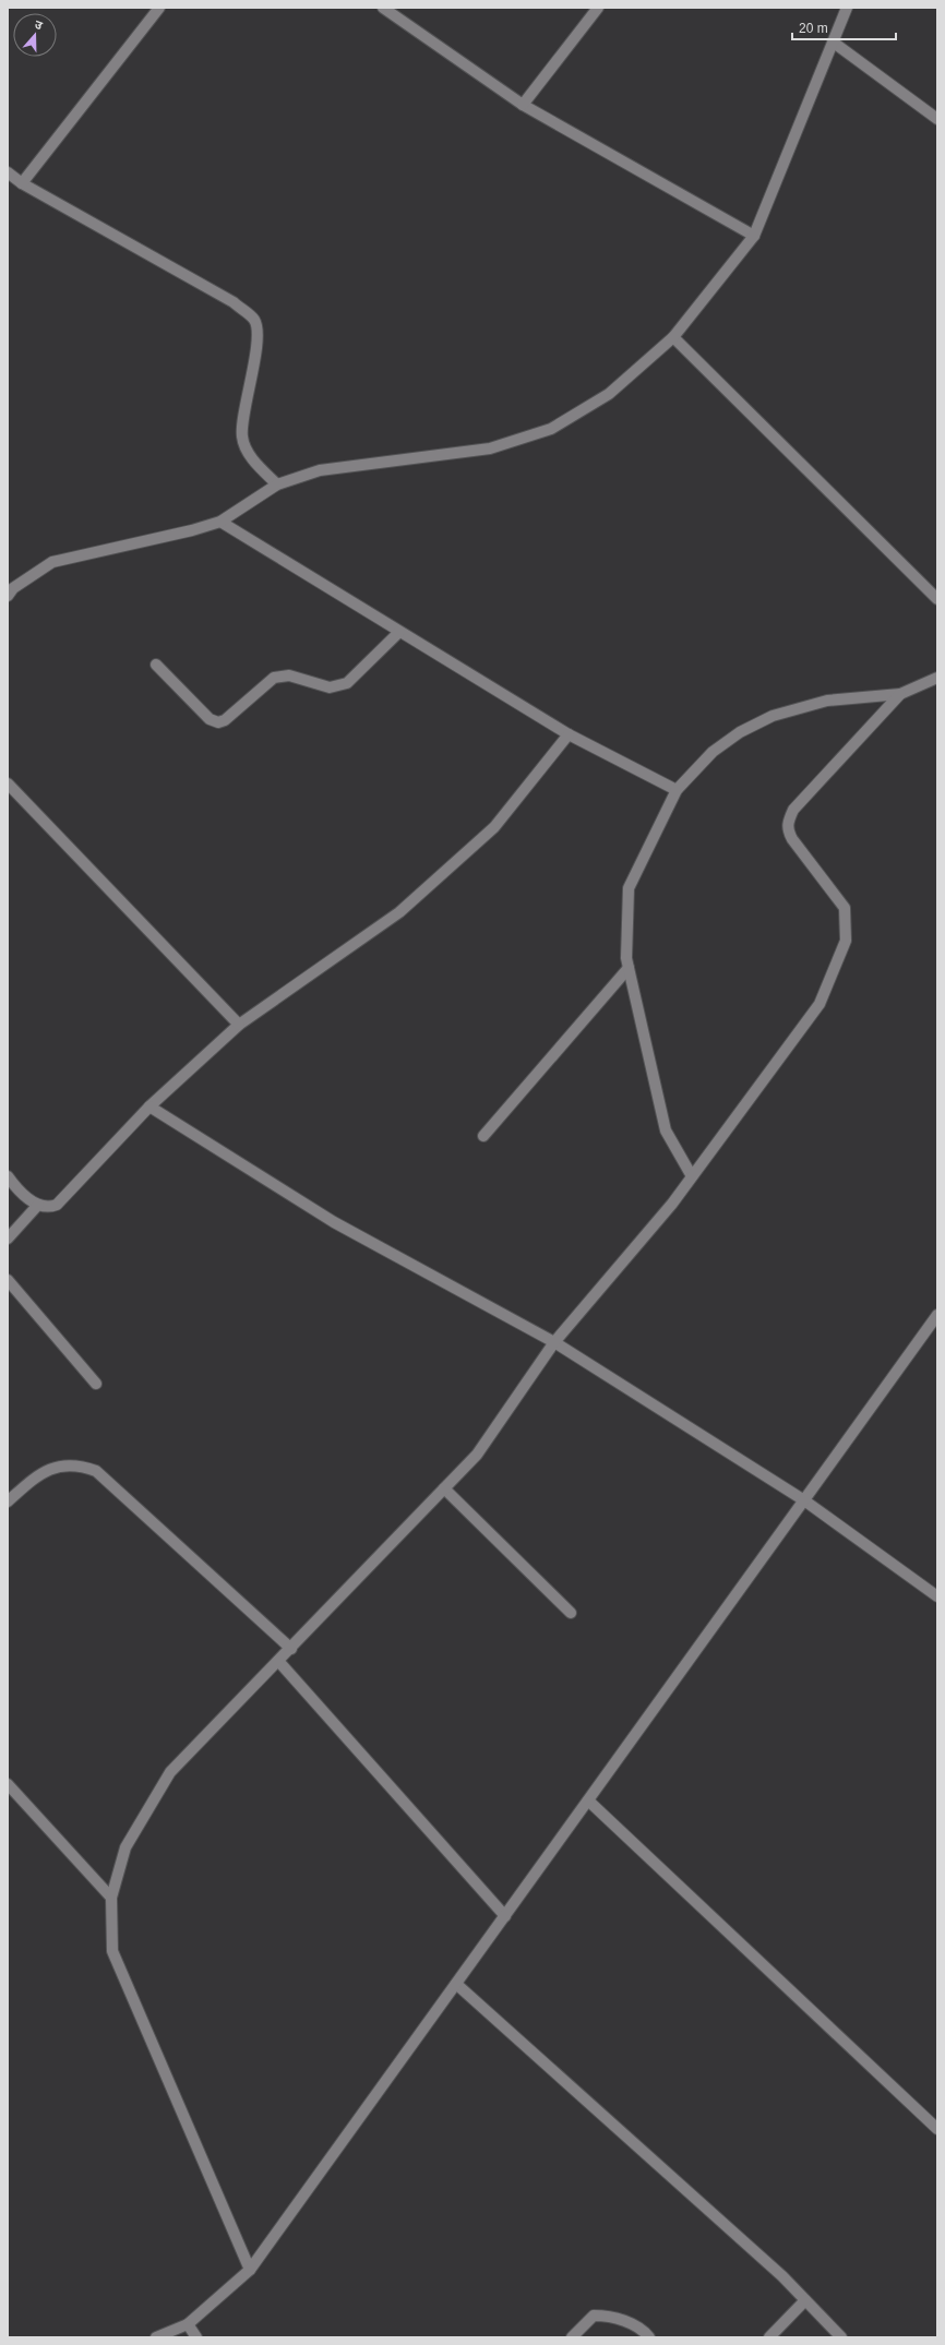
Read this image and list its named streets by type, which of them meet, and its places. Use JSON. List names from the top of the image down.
{
  "scale_bar": "20 m",
  "north": "top"
}
